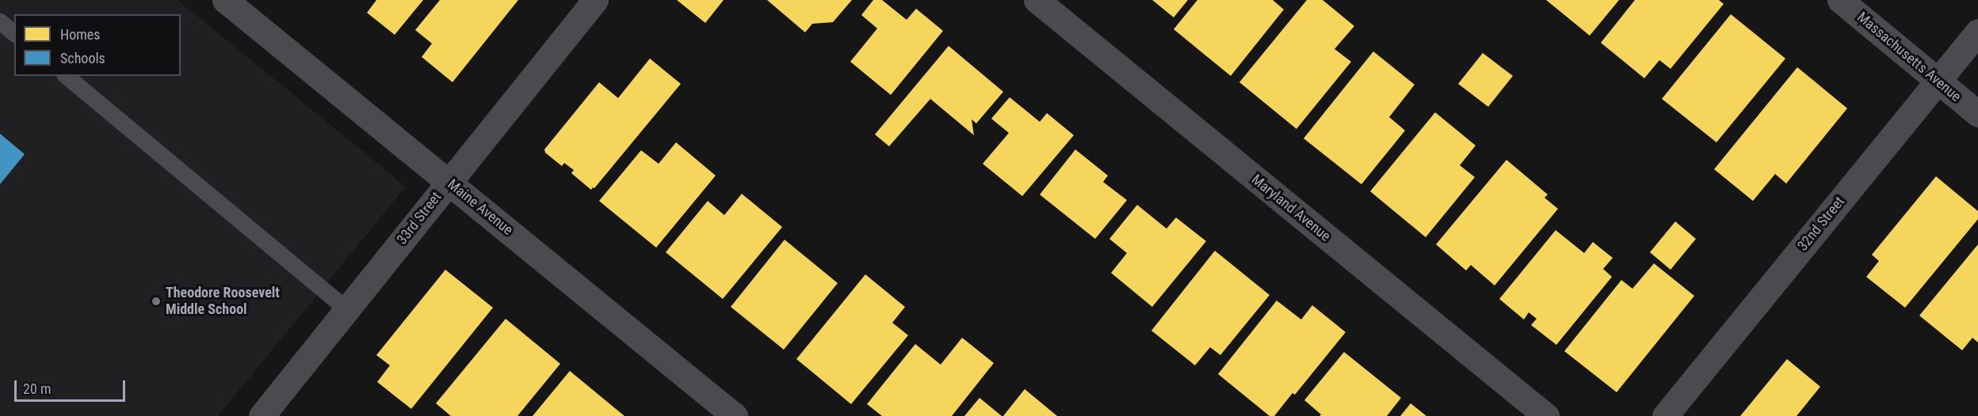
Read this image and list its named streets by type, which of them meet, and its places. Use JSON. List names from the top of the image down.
{
  "streets": {
    "street": [
      "Massachusetts Avenue",
      "Maine Avenue",
      "Maryland Avenue",
      "33rd Street",
      "32nd Street"
    ]
  },
  "crossings": [
    ["Massachusetts Avenue", "32nd Street"],
    ["Maine Avenue", "33rd Street"]
  ],
  "places": ["Theodore Roosevelt Middle School"],
  "legend": ["Homes", "Schools"],
  "scale_bar": "20 m"
}
